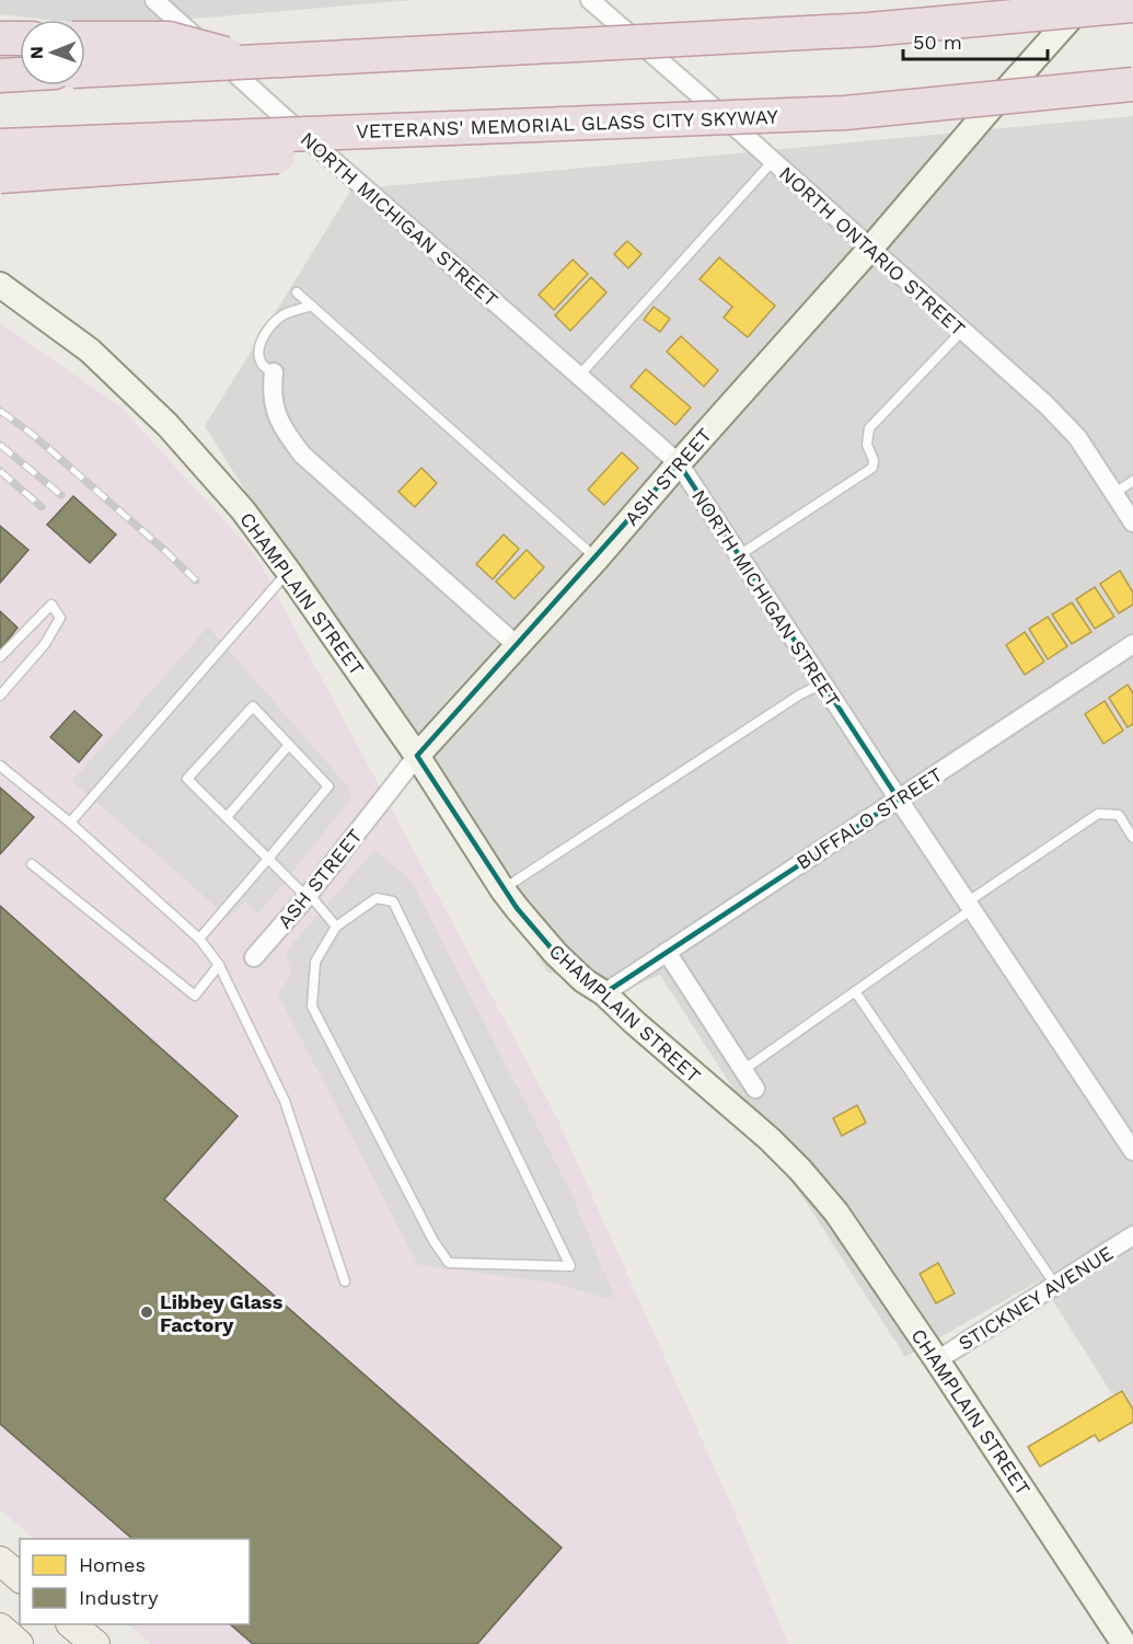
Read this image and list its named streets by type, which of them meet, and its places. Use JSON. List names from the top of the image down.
{
  "streets": {
    "highway": ["VETERANS' MEMORIAL GLASS CITY SKYWAY"],
    "main road": ["ASH STREET", "CHAMPLAIN STREET"],
    "street": [
      "NORTH MICHIGAN STREET",
      "NORTH ONTARIO STREET",
      "BUFFALO STREET",
      "STICKNEY AVENUE"
    ]
  },
  "crossings": [
    ["NORTH MICHIGAN STREET", "ASH STREET"],
    ["NORTH MICHIGAN STREET", "BUFFALO STREET"],
    ["NORTH ONTARIO STREET", "ASH STREET"],
    ["ASH STREET", "CHAMPLAIN STREET"],
    ["CHAMPLAIN STREET", "BUFFALO STREET"],
    ["CHAMPLAIN STREET", "STICKNEY AVENUE"]
  ],
  "places": ["Libbey Glass Factory"],
  "legend": ["Homes", "Industry"],
  "scale_bar": "50 m",
  "north": "left"
}
